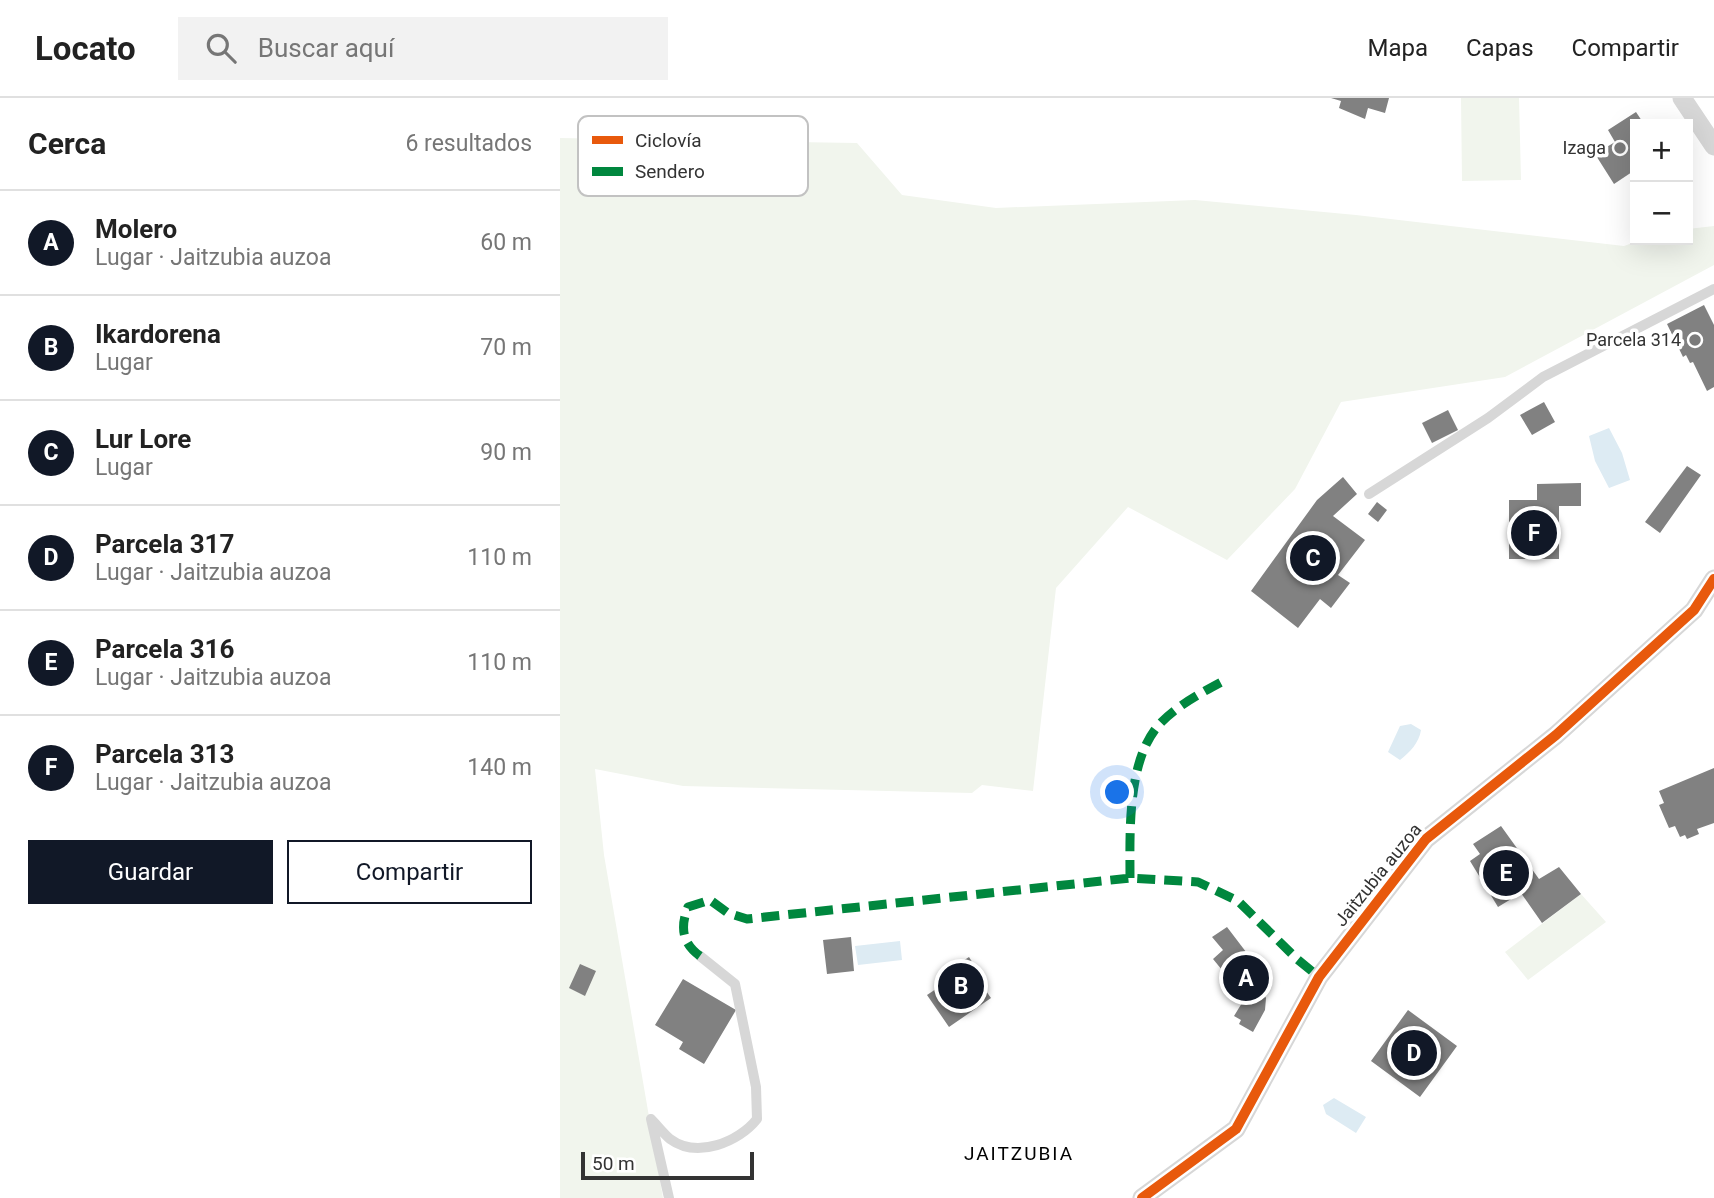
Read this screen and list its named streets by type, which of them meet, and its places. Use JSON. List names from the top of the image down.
{
  "streets": {
    "street": ["Jaitzubia auzoa"]
  },
  "districts": ["JAITZUBIA"],
  "places": ["Izaga", "Parcela 314"],
  "legend": ["Ciclovía", "Sendero"],
  "scale_bar": "50 m",
  "page": {
    "header": "Locato",
    "search": "Buscar aquí",
    "nav": ["Mapa", "Capas", "Compartir"],
    "heading": ["Cerca", "6 resultados"],
    "map_buttons": ["+", "−"],
    "list": [
      {
        "mark": "A",
        "name": "Molero",
        "note": "Lugar · Jaitzubia auzoa",
        "value": "60 m"
      },
      {
        "mark": "B",
        "name": "Ikardorena",
        "note": "Lugar",
        "value": "70 m"
      },
      {
        "mark": "C",
        "name": "Lur Lore",
        "note": "Lugar",
        "value": "90 m"
      },
      {
        "mark": "D",
        "name": "Parcela 317",
        "note": "Lugar · Jaitzubia auzoa",
        "value": "110 m"
      },
      {
        "mark": "E",
        "name": "Parcela 316",
        "note": "Lugar · Jaitzubia auzoa",
        "value": "110 m"
      },
      {
        "mark": "F",
        "name": "Parcela 313",
        "note": "Lugar · Jaitzubia auzoa",
        "value": "140 m"
      }
    ],
    "pins": [
      "F",
      "C",
      "E",
      "A",
      "B",
      "D"
    ],
    "buttons": ["Guardar", "Compartir"],
    "scale": "50 m"
  }
}
